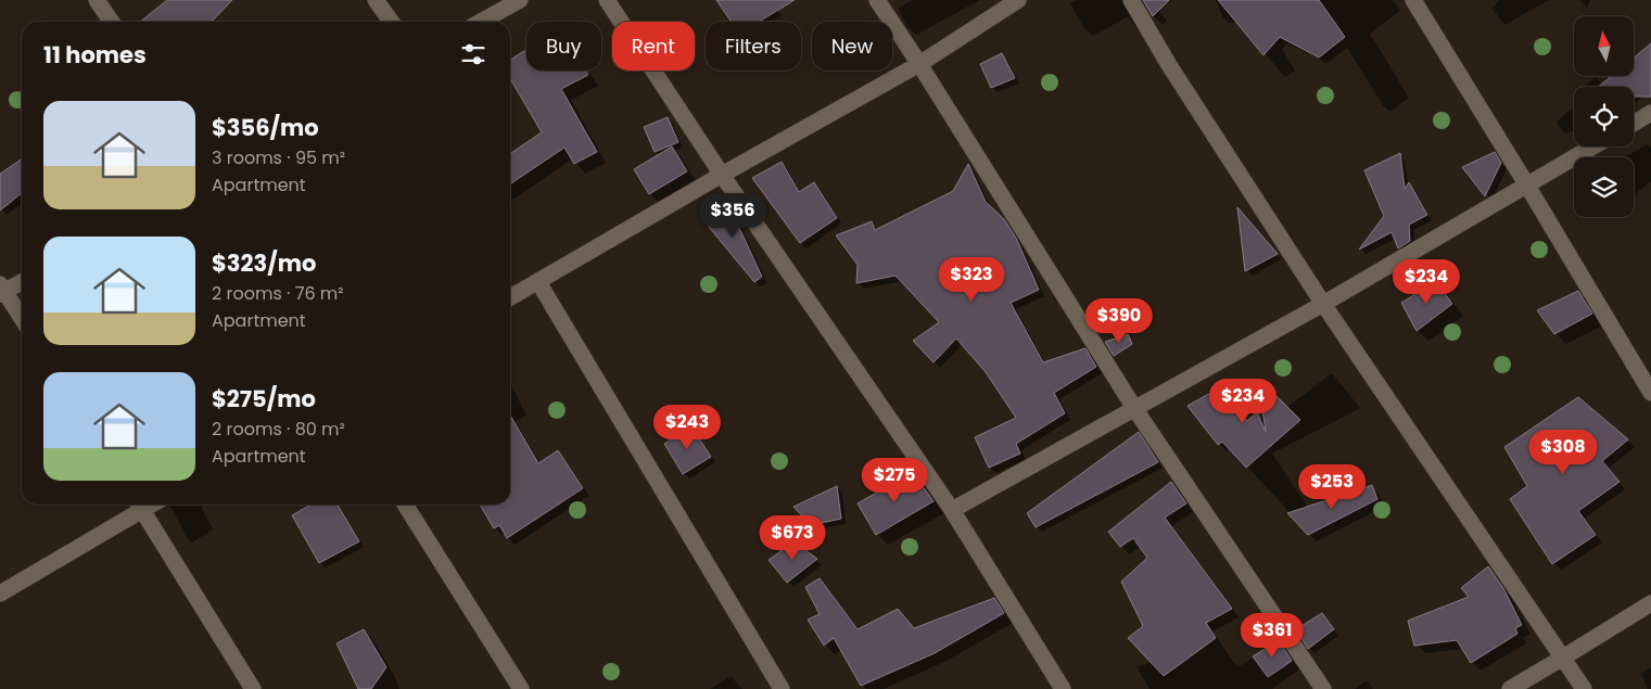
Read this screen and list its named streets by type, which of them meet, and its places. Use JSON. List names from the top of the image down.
{
  "north": "top",
  "page": {
    "chip": [
      "Buy",
      "Rent",
      "Filters",
      "New"
    ],
    "heading": "11 homes",
    "list": [
      {
        "name": "$356/mo",
        "note": "3 rooms · 95 m² · Apartment"
      },
      {
        "name": "$323/mo",
        "note": "2 rooms · 76 m² · Apartment"
      },
      {
        "name": "$275/mo",
        "note": "2 rooms · 80 m² · Apartment"
      }
    ],
    "price": [
      "$356",
      "$323",
      "$234",
      "$390",
      "$234",
      "$243",
      "$308",
      "$275",
      "$253",
      "$673",
      "$361"
    ]
  }
}
